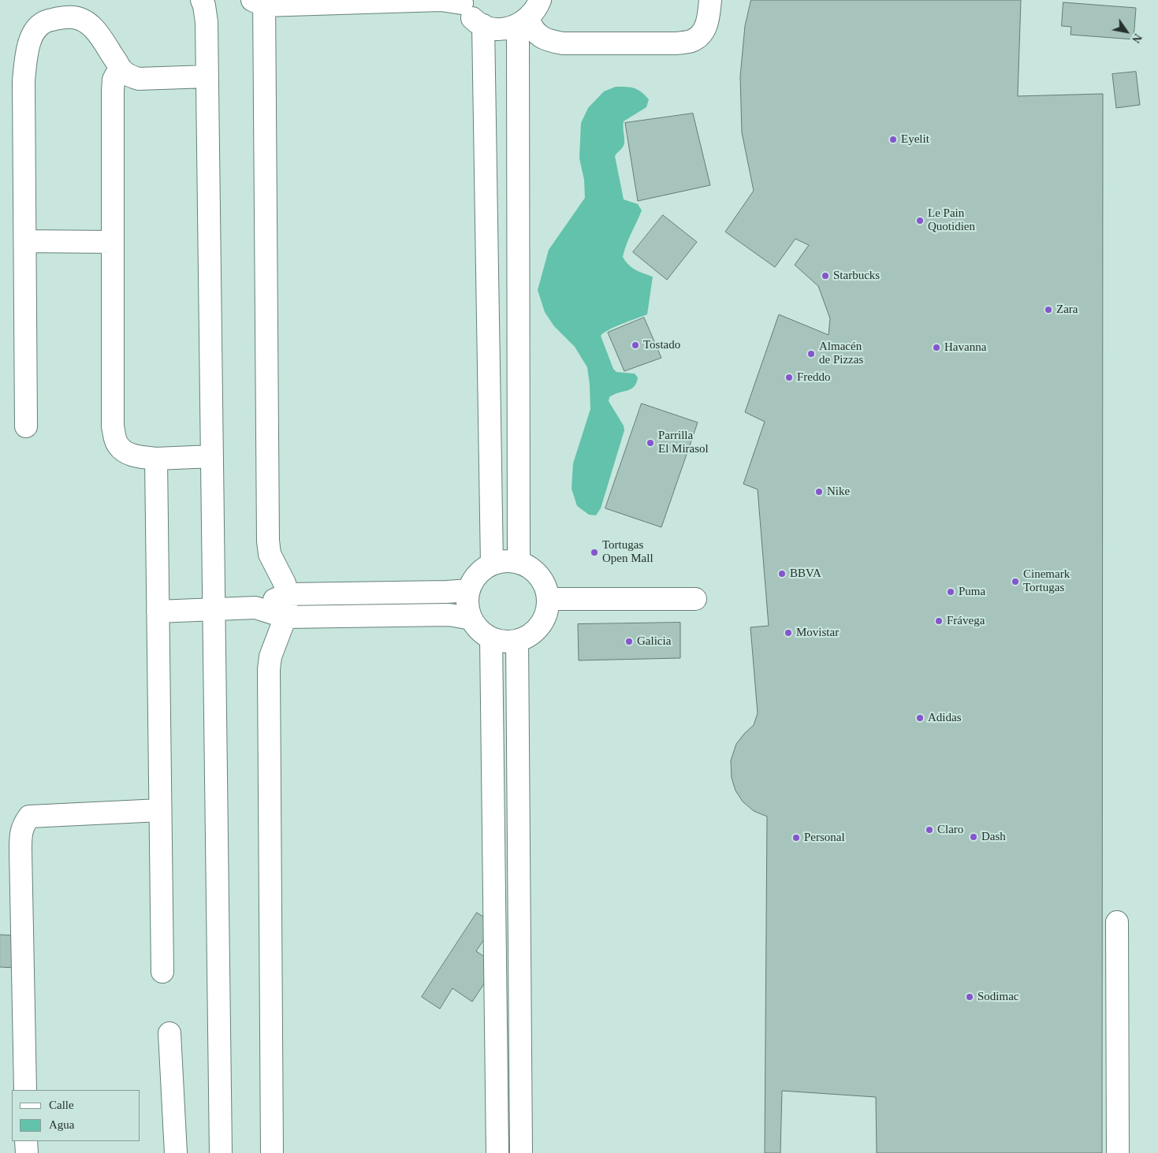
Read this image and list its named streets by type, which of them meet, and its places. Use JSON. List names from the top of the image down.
{
  "places": [
    "Eyelit",
    "Le Pain Quotidien",
    "Starbucks",
    "Zara",
    "Tostado",
    "Havanna",
    "Almacén de Pizzas",
    "Freddo",
    "Parrilla El Mirasol",
    "Nike",
    "Tortugas Open Mall",
    "BBVA",
    "Cinemark Tortugas",
    "Puma",
    "Frávega",
    "Movistar",
    "Galicia",
    "Adidas",
    "Claro",
    "Dash",
    "Personal",
    "Sodimac"
  ],
  "legend": ["Calle", "Agua"],
  "north": "bottom right"
}
